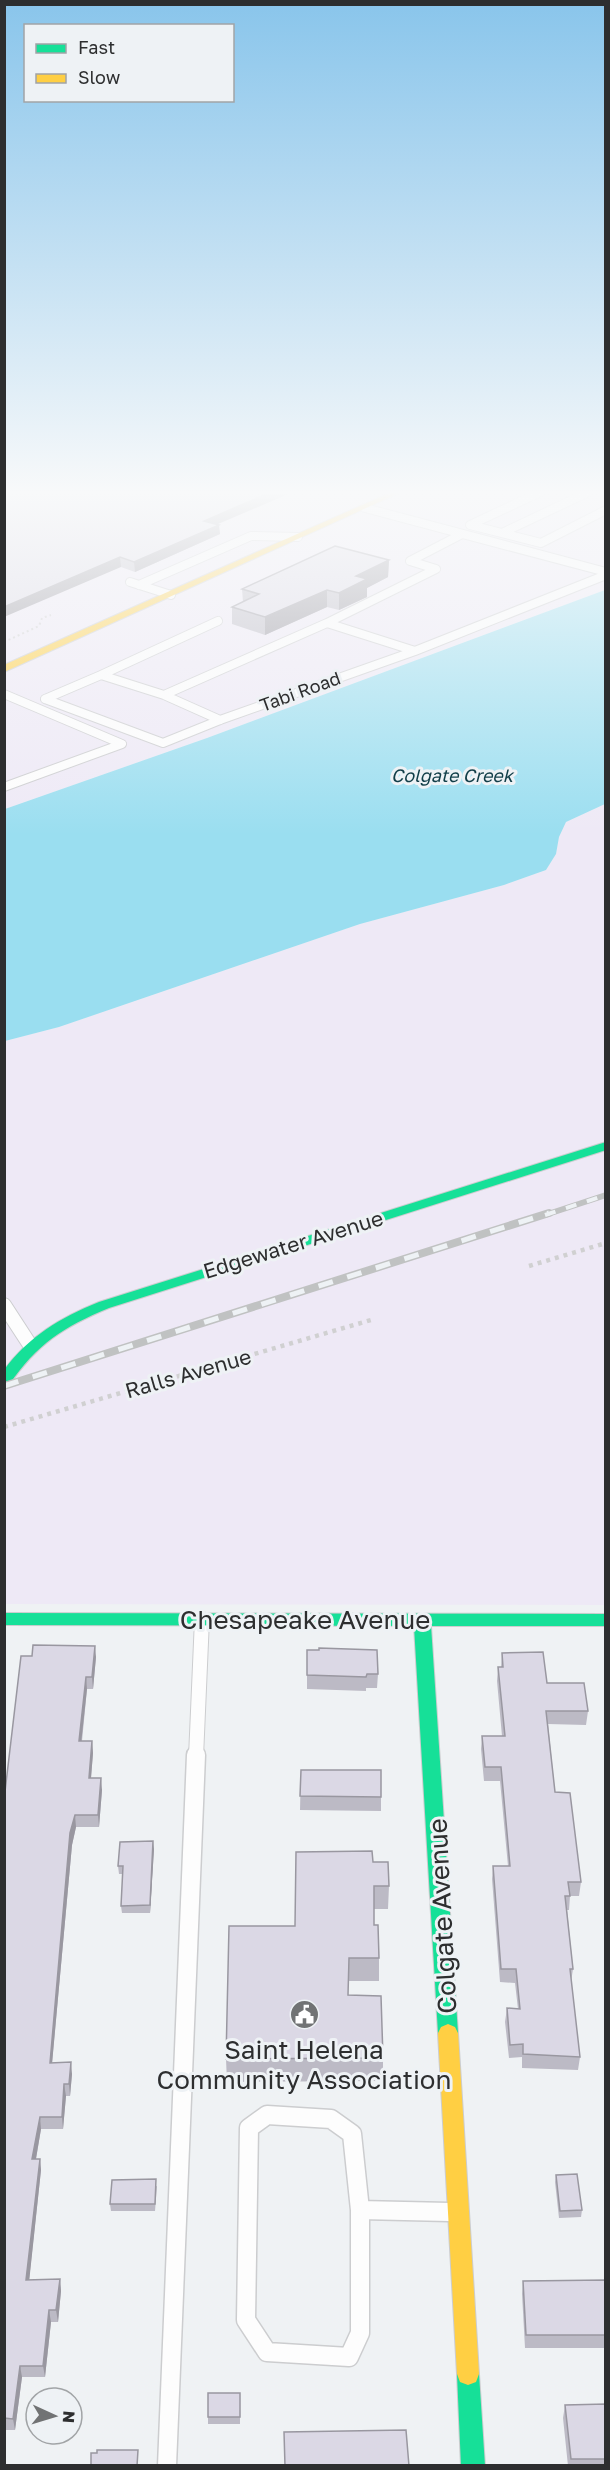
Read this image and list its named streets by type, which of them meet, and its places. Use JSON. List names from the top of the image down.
{
  "streets": {
    "street": ["Edgewater Avenue", "Chesapeake Avenue", "Colgate Avenue"],
    "lane": ["Tabi Road"],
    "path": ["Ralls Avenue"]
  },
  "crossings": [
    ["Chesapeake Avenue", "Colgate Avenue"]
  ],
  "water": ["Colgate Creek"],
  "places": {
    "public building": ["Saint Helena Community Association"]
  },
  "legend": ["Fast", "Slow"],
  "north": "right"
}
